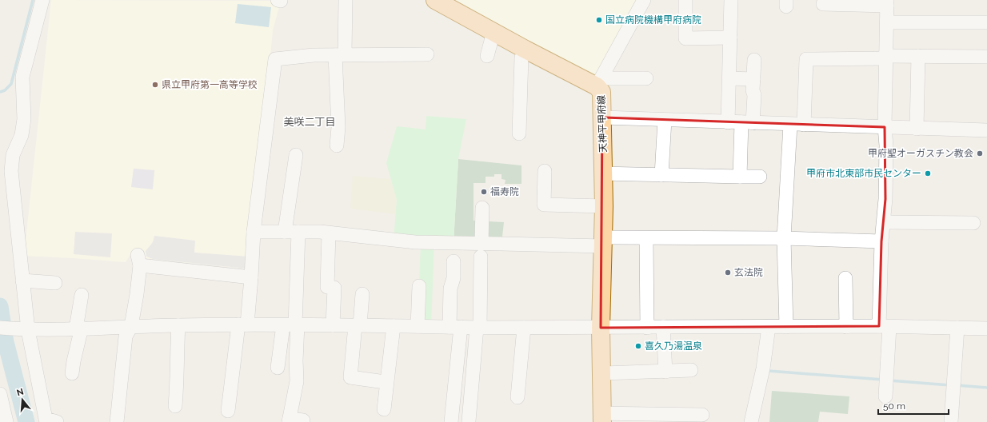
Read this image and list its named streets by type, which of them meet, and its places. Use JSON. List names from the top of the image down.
{
  "streets": {
    "main road": ["天神平甲府線"]
  },
  "districts": ["美咲二丁目"],
  "places": [
    "国立病院機構甲府病院",
    "県立甲府第一高等学校",
    "甲府聖オーガスチン教会",
    "甲府市北東部市民センター",
    "福寿院",
    "玄法院",
    "喜久乃湯温泉"
  ],
  "scale_bar": "50 m",
  "north": "top"
}
